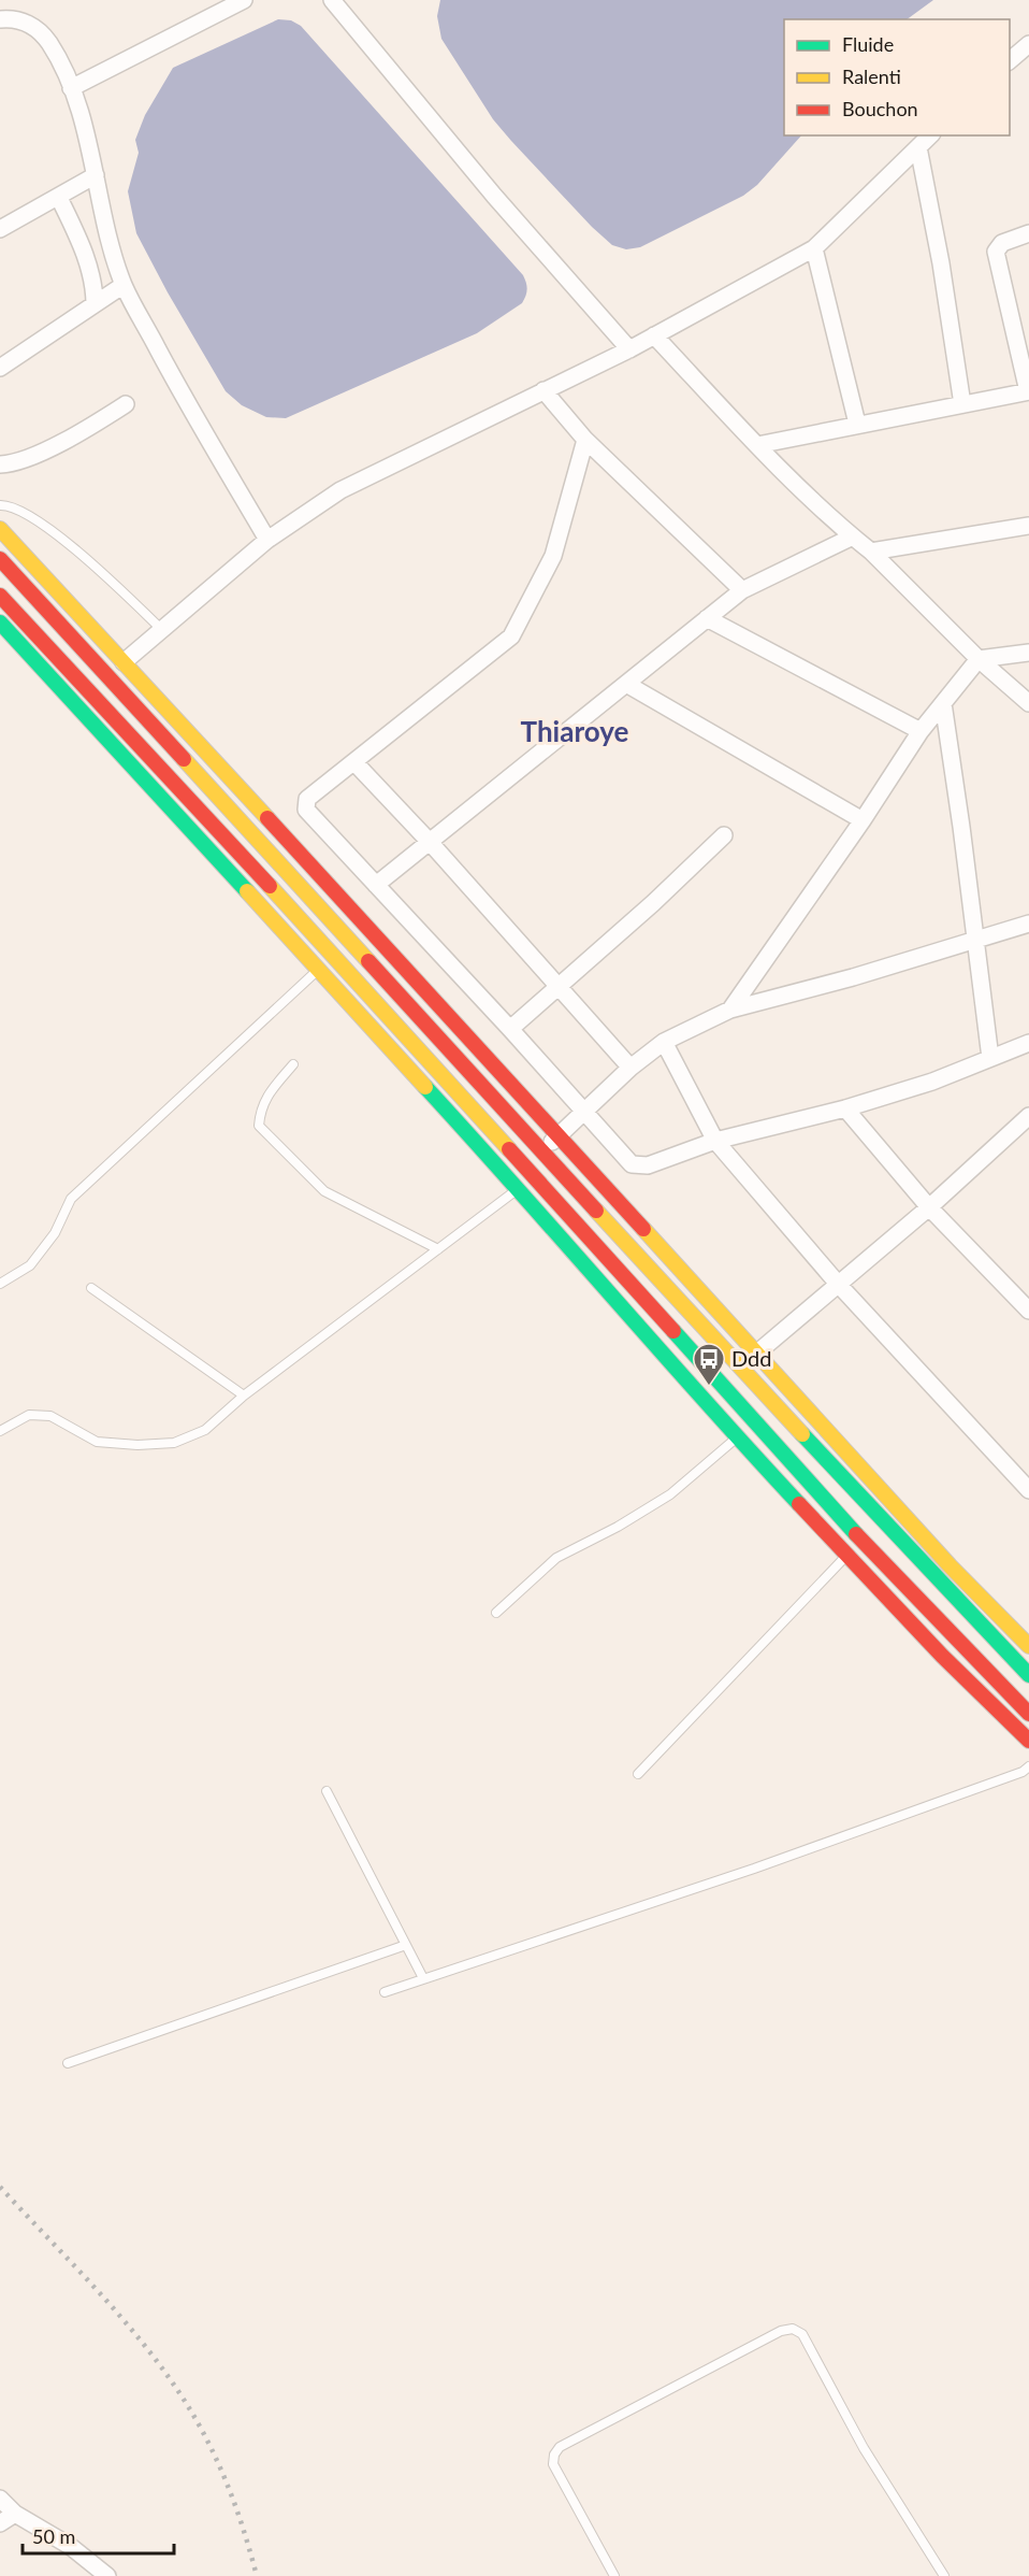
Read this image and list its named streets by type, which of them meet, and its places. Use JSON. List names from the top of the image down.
{
  "districts": ["Thiaroye"],
  "places": {
    "bus stop": ["Ddd"]
  },
  "legend": ["Fluide", "Ralenti", "Bouchon"],
  "scale_bar": "50 m"
}
